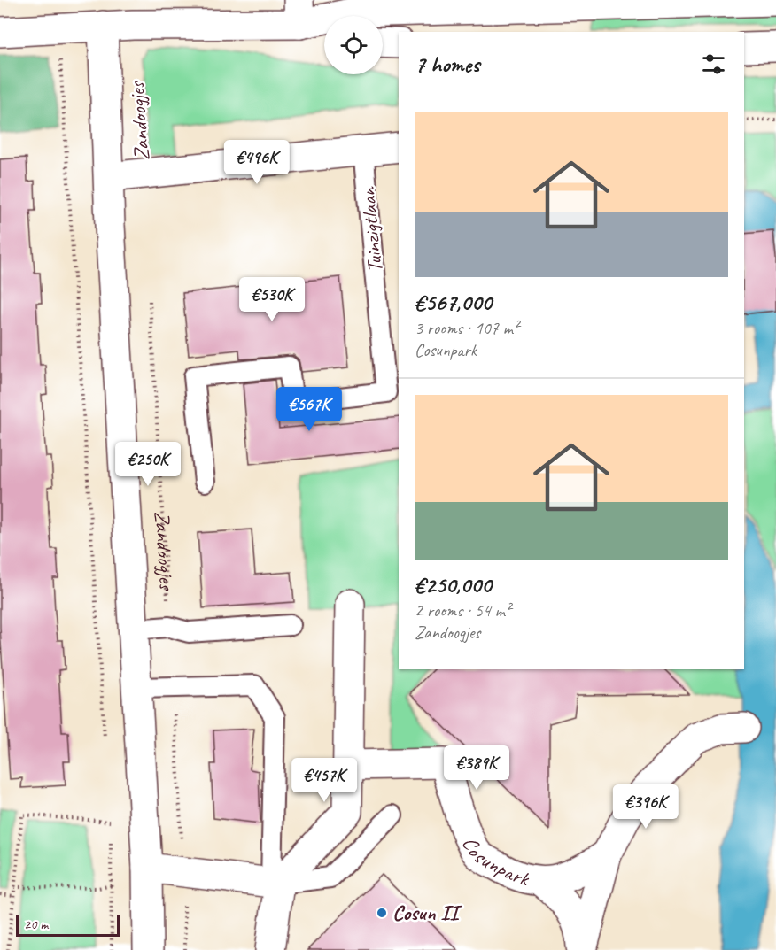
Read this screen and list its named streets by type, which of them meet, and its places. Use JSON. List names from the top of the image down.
{
  "streets": {
    "street": ["Zandoogjes", "Cosunpark"],
    "lane": ["Tuinzigtlaan"]
  },
  "places": ["Cosun II"],
  "scale_bar": "20 m",
  "page": {
    "heading": "7 homes",
    "list": [
      {
        "name": "€567,000",
        "note": "3 rooms · 107 m² · Cosunpark"
      },
      {
        "name": "€250,000",
        "note": "2 rooms · 54 m² · Zandoogjes"
      }
    ],
    "price": [
      "€496K",
      "€530K",
      "€567K",
      "€250K",
      "€389K",
      "€457K",
      "€396K"
    ],
    "scale": "20 m"
  }
}
